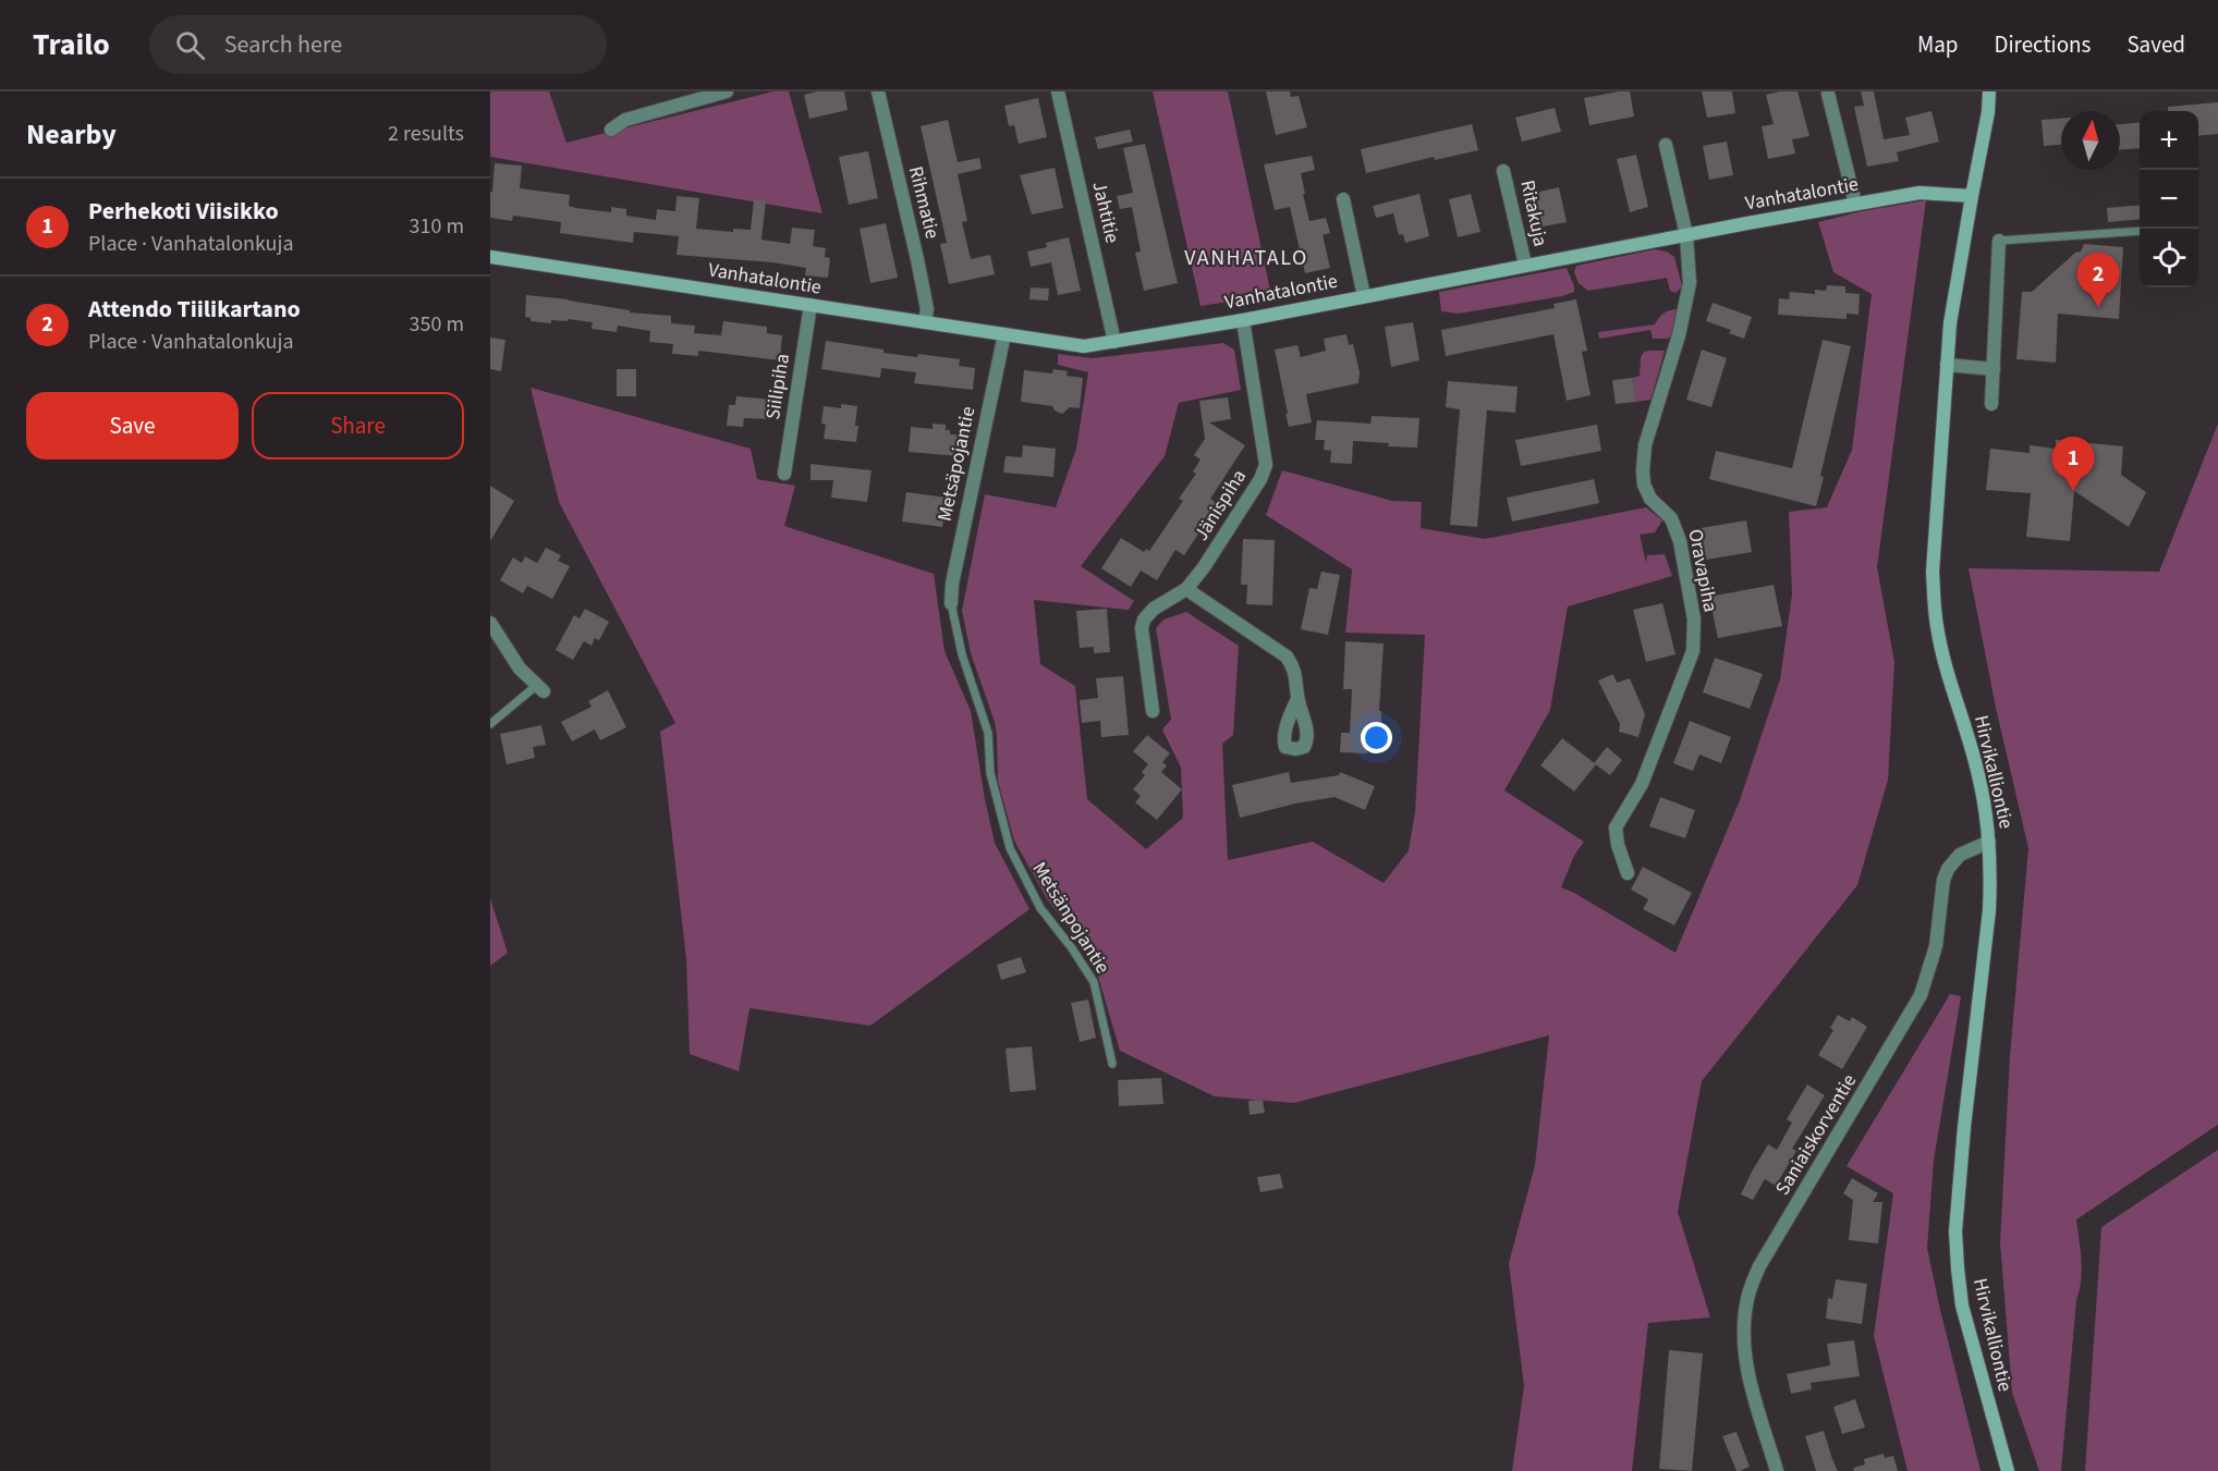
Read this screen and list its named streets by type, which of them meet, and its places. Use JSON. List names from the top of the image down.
{
  "streets": {
    "street": [
      "Vanhatalontie",
      "Rihmatie",
      "Jahtitie",
      "Ritakuja",
      "Siilipiha",
      "Metsäpojantie",
      "Jänispiha",
      "Oravapiha",
      "Hirvikalliontie",
      "Saniaiskorventie"
    ],
    "lane": ["Metsänpojantie"]
  },
  "crossings": [
    ["Vanhatalontie", "Rihmatie"],
    ["Vanhatalontie", "Jahtitie"],
    ["Vanhatalontie", "Ritakuja"],
    ["Vanhatalontie", "Siilipiha"],
    ["Vanhatalontie", "Metsäpojantie"],
    ["Vanhatalontie", "Jänispiha"],
    ["Vanhatalontie", "Oravapiha"],
    ["Vanhatalontie", "Hirvikalliontie"],
    ["Metsäpojantie", "Metsänpojantie"],
    ["Hirvikalliontie", "Saniaiskorventie"]
  ],
  "districts": ["VANHATALO"],
  "north": "top",
  "page": {
    "header": "Trailo",
    "search": "Search here",
    "nav": ["Map", "Directions", "Saved"],
    "heading": ["Nearby", "2 results"],
    "map_buttons": ["+", "−"],
    "list": [
      {
        "mark": "1",
        "name": "Perhekoti Viisikko",
        "note": "Place · Vanhatalonkuja",
        "value": "310 m"
      },
      {
        "mark": "2",
        "name": "Attendo Tiilikartano",
        "note": "Place · Vanhatalonkuja",
        "value": "350 m"
      }
    ],
    "pins": ["2", "1"],
    "buttons": ["Save", "Share"]
  }
}
